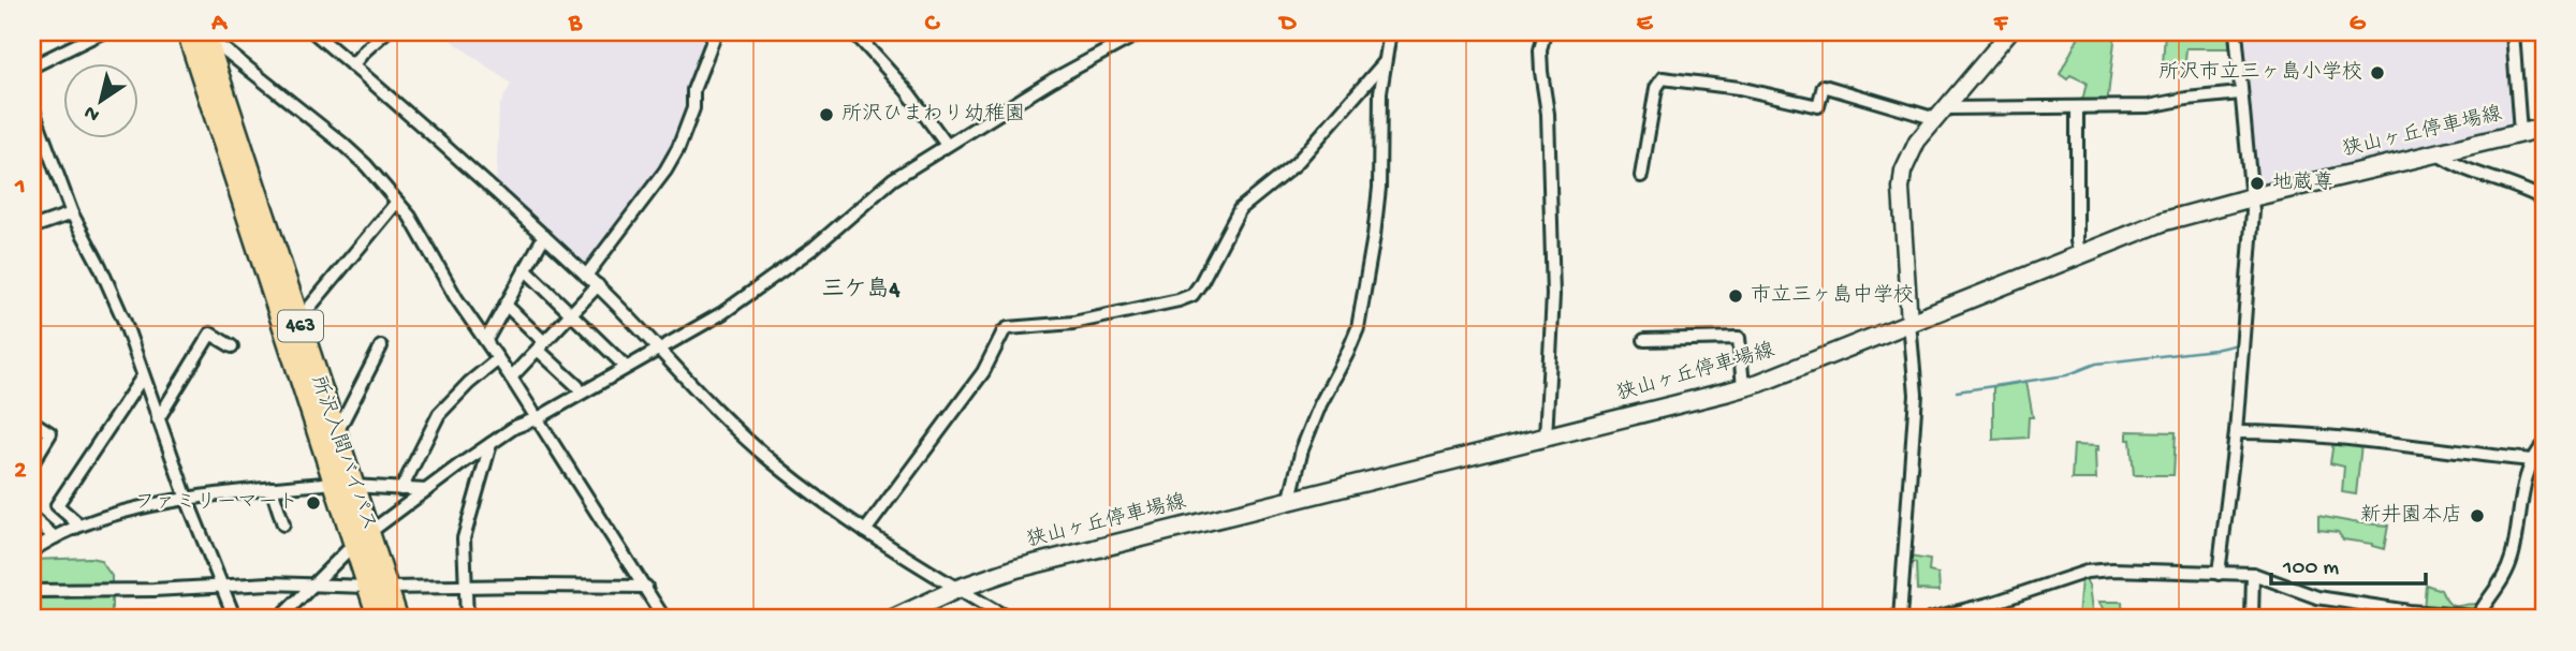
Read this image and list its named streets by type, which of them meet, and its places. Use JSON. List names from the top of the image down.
{
  "streets": {
    "highway": ["463", "所沢入間バイパス"],
    "main road": ["狭山ヶ丘停車場線"]
  },
  "districts": ["三ケ島4"],
  "places": [
    "所沢市立三ヶ島小学校",
    "所沢ひまわり幼稚園",
    "地蔵尊",
    "市立三ヶ島中学校",
    "ファミリーマート",
    "新井園本店"
  ],
  "scale_bar": "100 m",
  "north": "bottom left",
  "grid": {
    "columns": [
      "A",
      "B",
      "C",
      "D",
      "E",
      "F",
      "G"
    ],
    "rows": ["1", "2"]
  }
}
